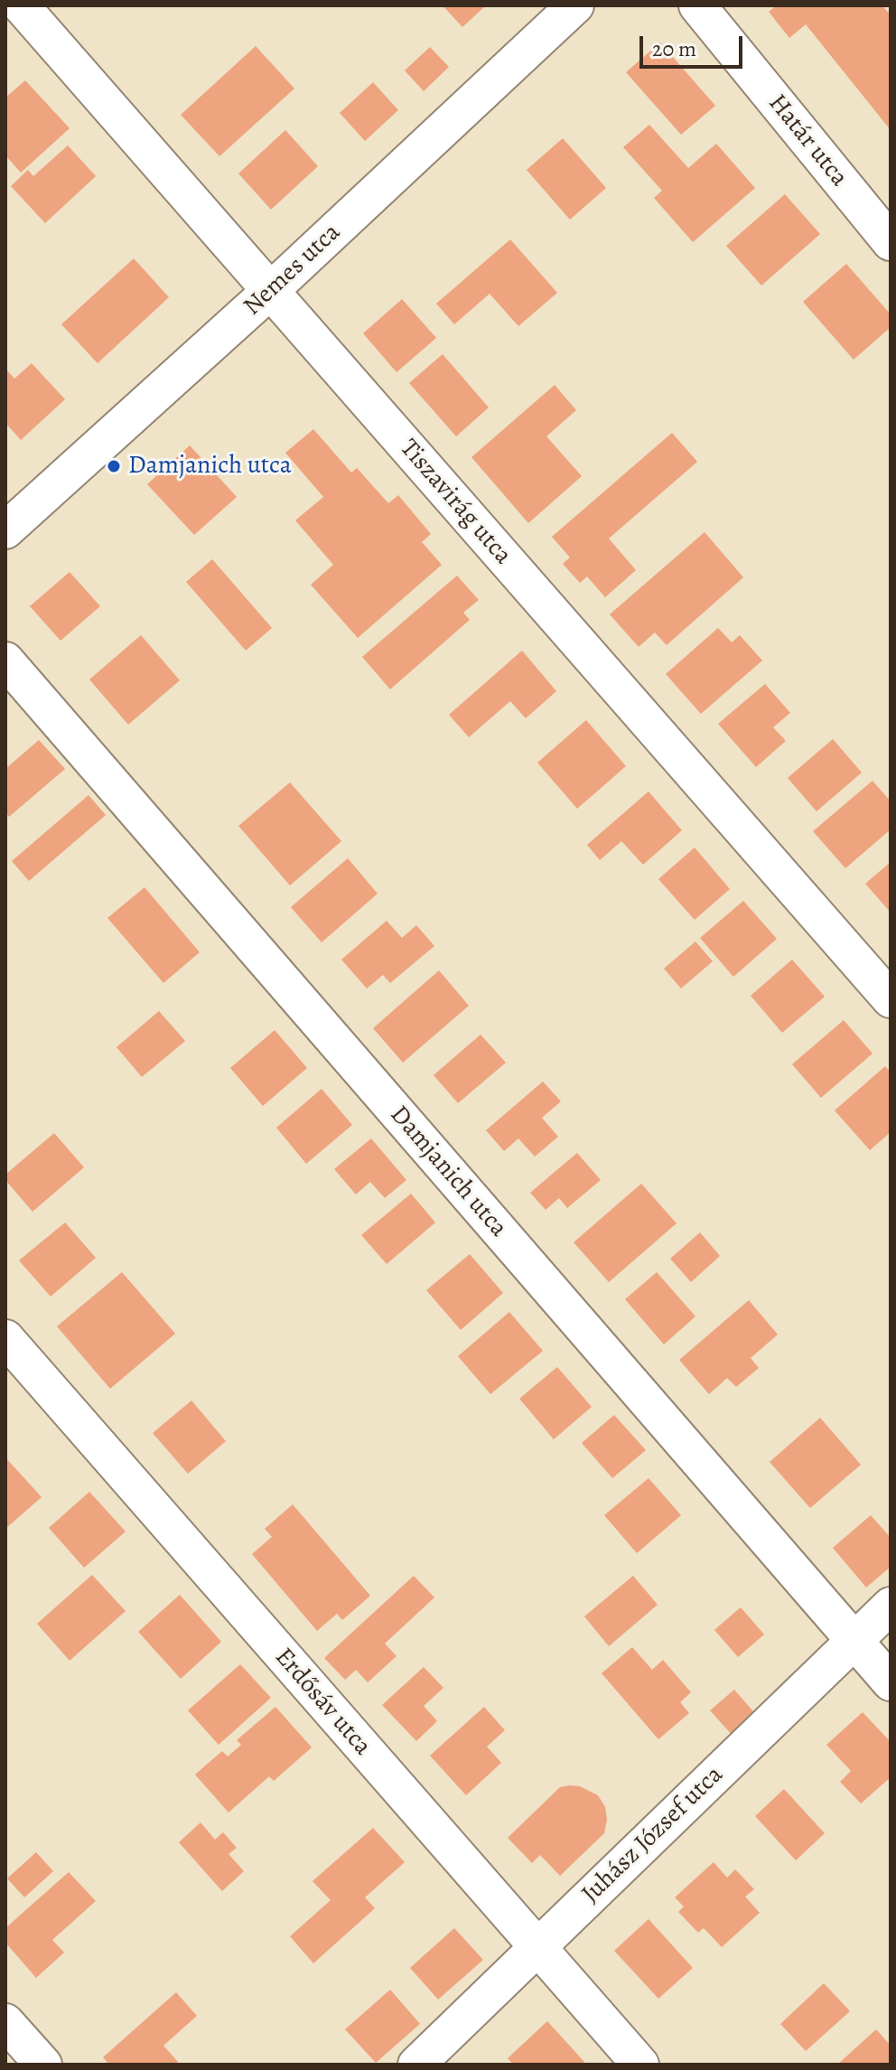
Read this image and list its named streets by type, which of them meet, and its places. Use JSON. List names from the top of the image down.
{
  "streets": {
    "street": [
      "Határ utca",
      "Nemes utca",
      "Tiszavirág utca",
      "Damjanich utca",
      "Erdősáv utca",
      "Juhász József utca"
    ]
  },
  "crossings": [
    ["Nemes utca", "Tiszavirág utca"],
    ["Damjanich utca", "Juhász József utca"],
    ["Erdősáv utca", "Juhász József utca"]
  ],
  "places": ["Damjanich utca"],
  "scale_bar": "20 m"
}
